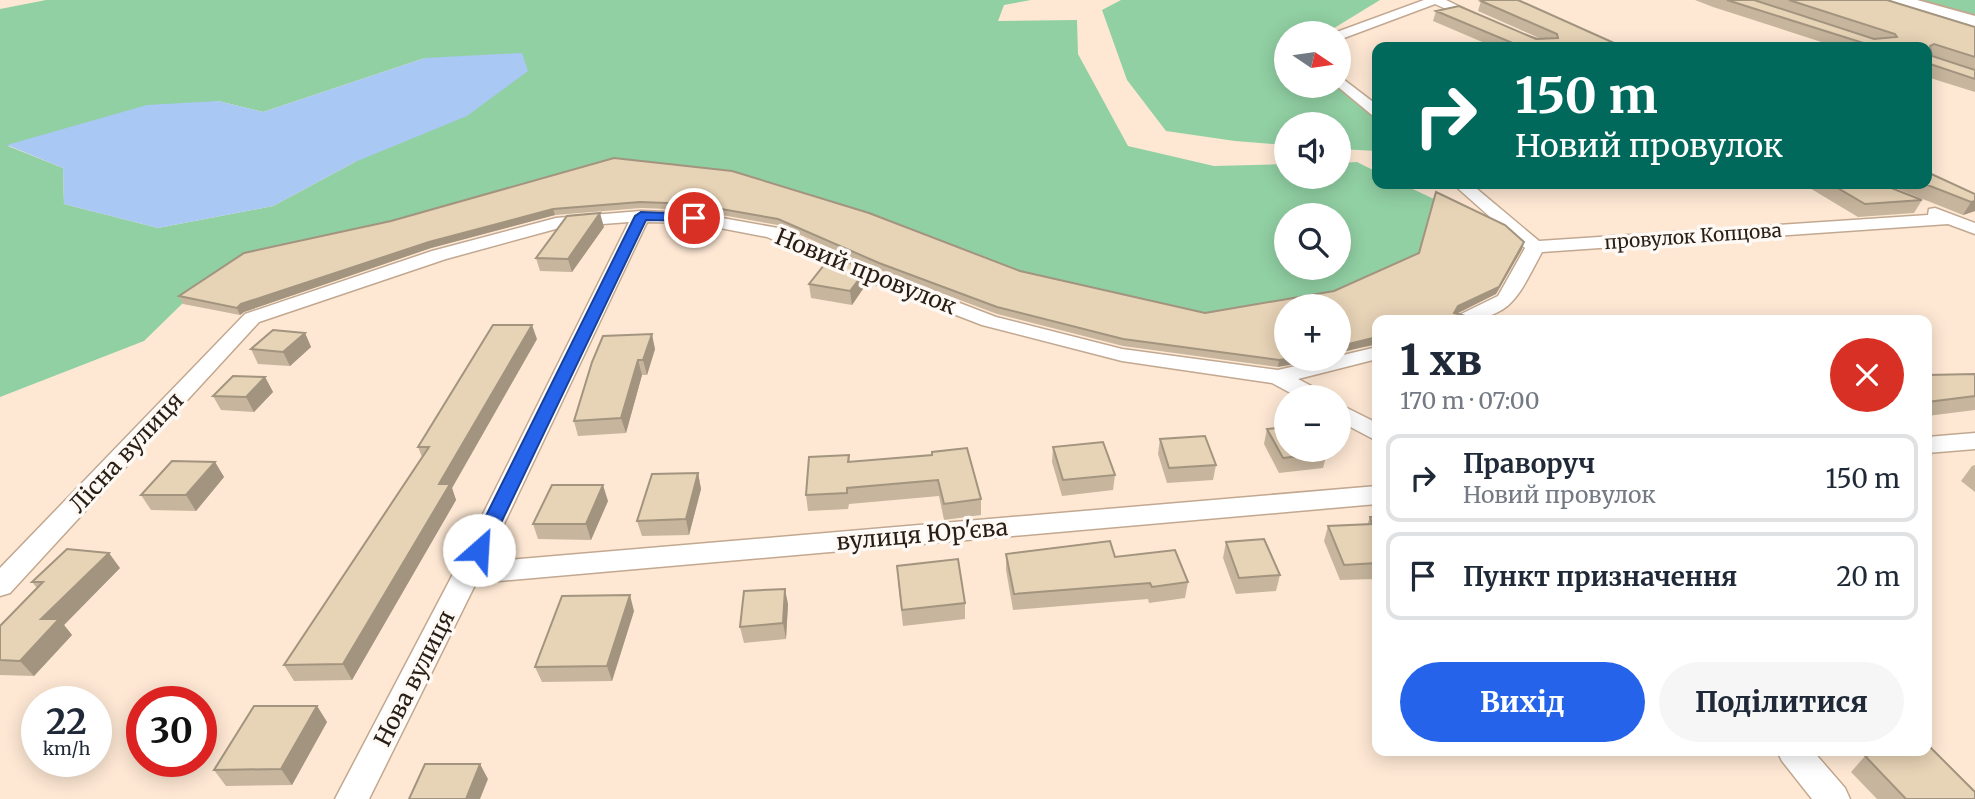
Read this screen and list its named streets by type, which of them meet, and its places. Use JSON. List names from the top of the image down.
{
  "streets": {
    "street": [
      "провулок Копцова",
      "Новий провулок",
      "Лісна вулиця",
      "вулиця Юр'єва",
      "Нова вулиця"
    ]
  },
  "crossings": [
    ["Новий провулок", "Лісна вулиця"],
    ["Новий провулок", "Нова вулиця"],
    ["вулиця Юр'єва", "Нова вулиця"]
  ],
  "north": "right",
  "page": {
    "map_buttons": ["+", "−"],
    "turn": ["150 m", "Новий провулок"],
    "heading": ["1 хв", "170 m · 07:00"],
    "list": [
      {
        "name": "Праворуч",
        "note": "Новий провулок",
        "value": "150 m"
      },
      {
        "name": "Пункт призначення",
        "value": "20 m"
      }
    ],
    "buttons": ["Вихід", "Поділитися"],
    "speed": "22 km/h",
    "limit": "30"
  }
}
